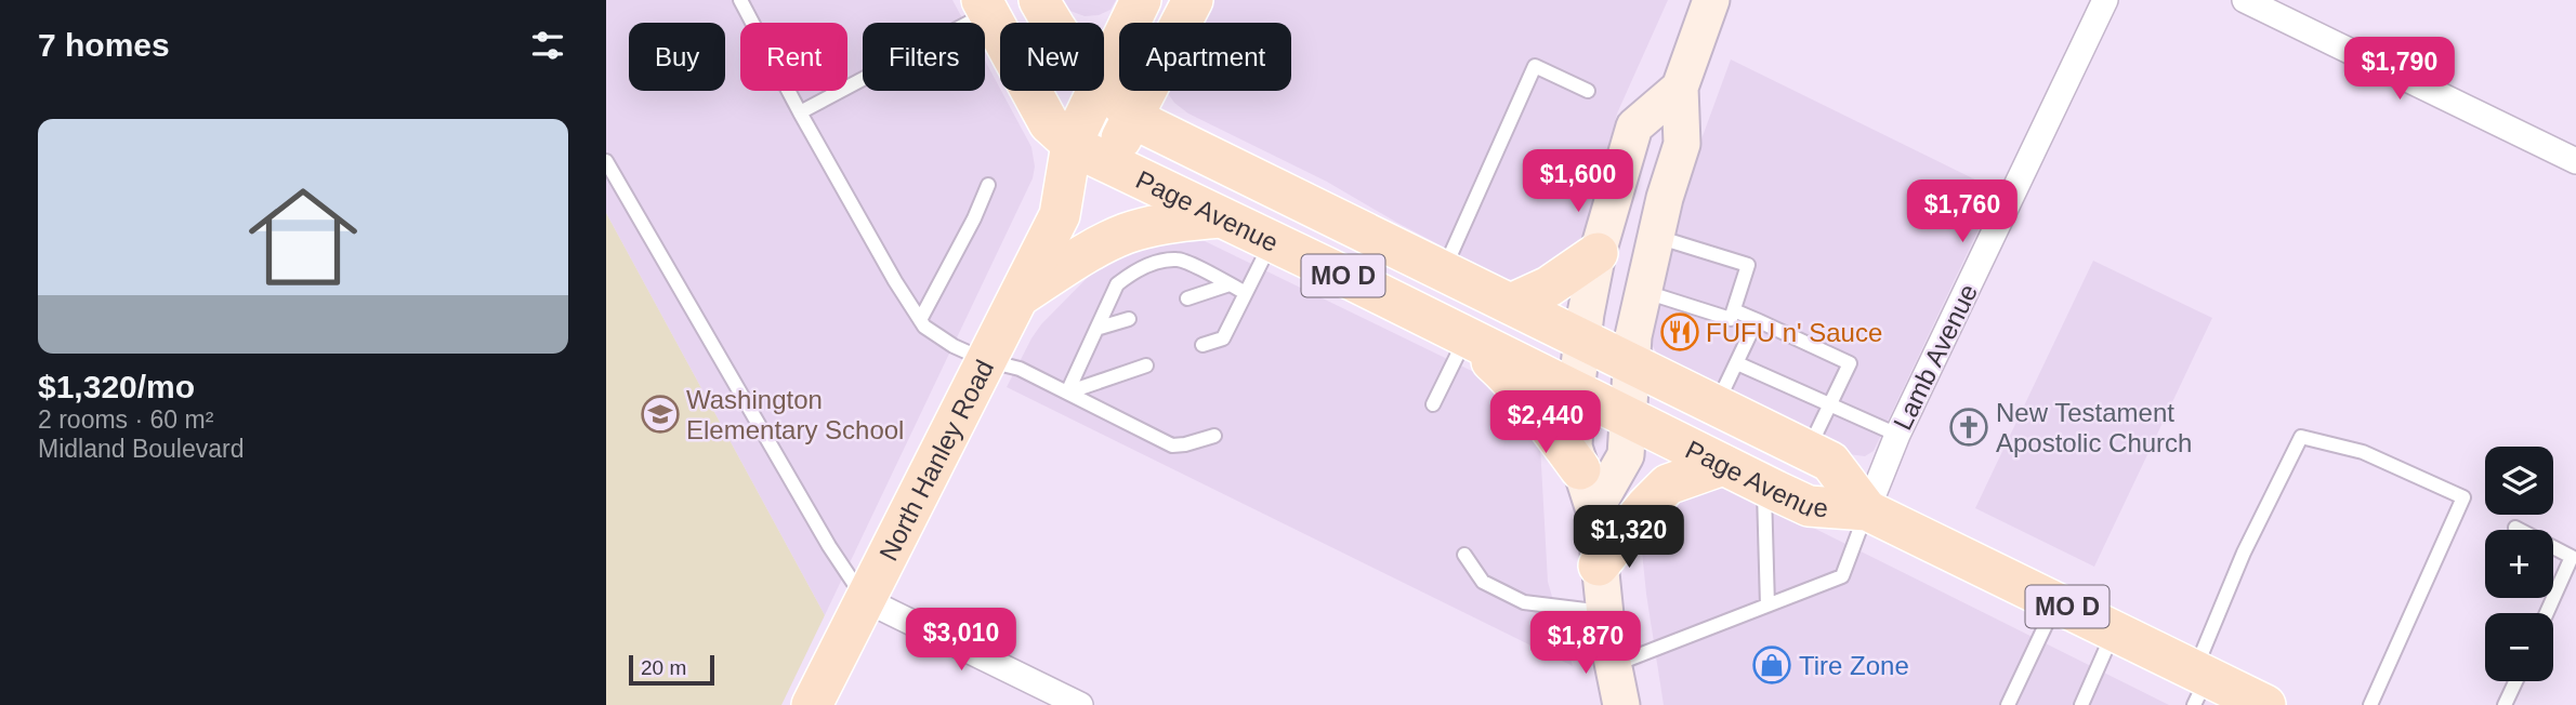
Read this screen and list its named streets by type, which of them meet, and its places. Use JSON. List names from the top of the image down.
{
  "streets": {
    "main road": ["Page Avenue", "MO D", "North Hanley Road"],
    "street": ["Lamb Avenue"]
  },
  "crossings": [
    ["Page Avenue", "Lamb Avenue"],
    ["Page Avenue", "North Hanley Road"]
  ],
  "places": {
    "restaurant": ["FUFU n' Sauce"],
    "school or university": ["Washington Elementary School"],
    "church": ["New Testament Apostolic Church"],
    "shop": ["Tire Zone"]
  },
  "scale_bar": "20 m",
  "page": {
    "heading": "7 homes",
    "chip": [
      "Buy",
      "Rent",
      "Filters",
      "New",
      "Apartment"
    ],
    "price": [
      "$1,790",
      "$1,600",
      "$1,760",
      "$2,440",
      "$1,320",
      "$3,010",
      "$1,870"
    ],
    "list": [
      {
        "name": "$1,320/mo",
        "note": "2 rooms · 60 m² · Midland Boulevard"
      }
    ],
    "map_buttons": ["+", "−"],
    "scale": "20 m"
  }
}
